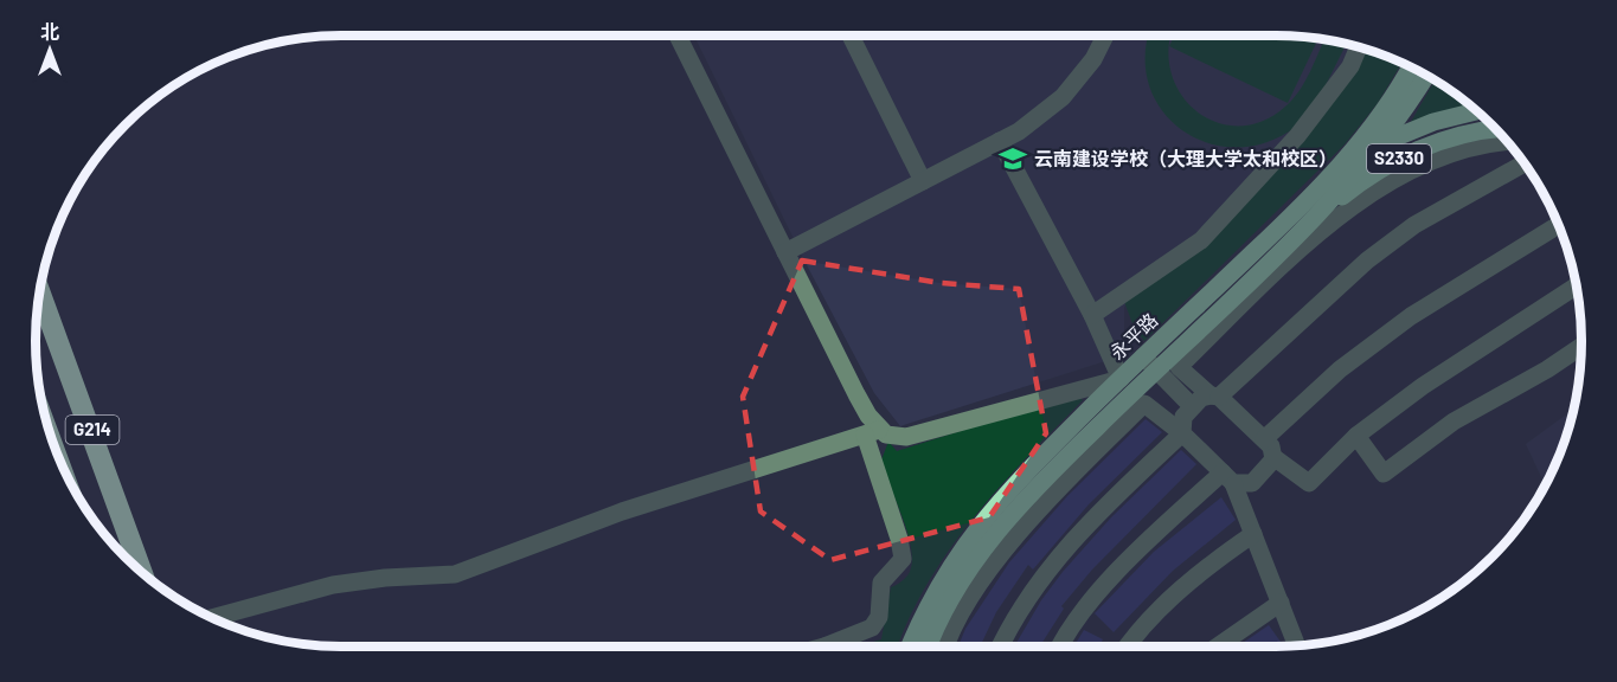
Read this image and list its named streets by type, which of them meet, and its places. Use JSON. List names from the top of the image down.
{
  "streets": {
    "highway": ["G214"],
    "main road": ["S2330", "永平路"]
  },
  "crossings": [
    ["S2330", "永平路"]
  ],
  "places": {
    "school or university": ["云南建设学校（大理大学太和校区）"]
  },
  "north": "top"
}
